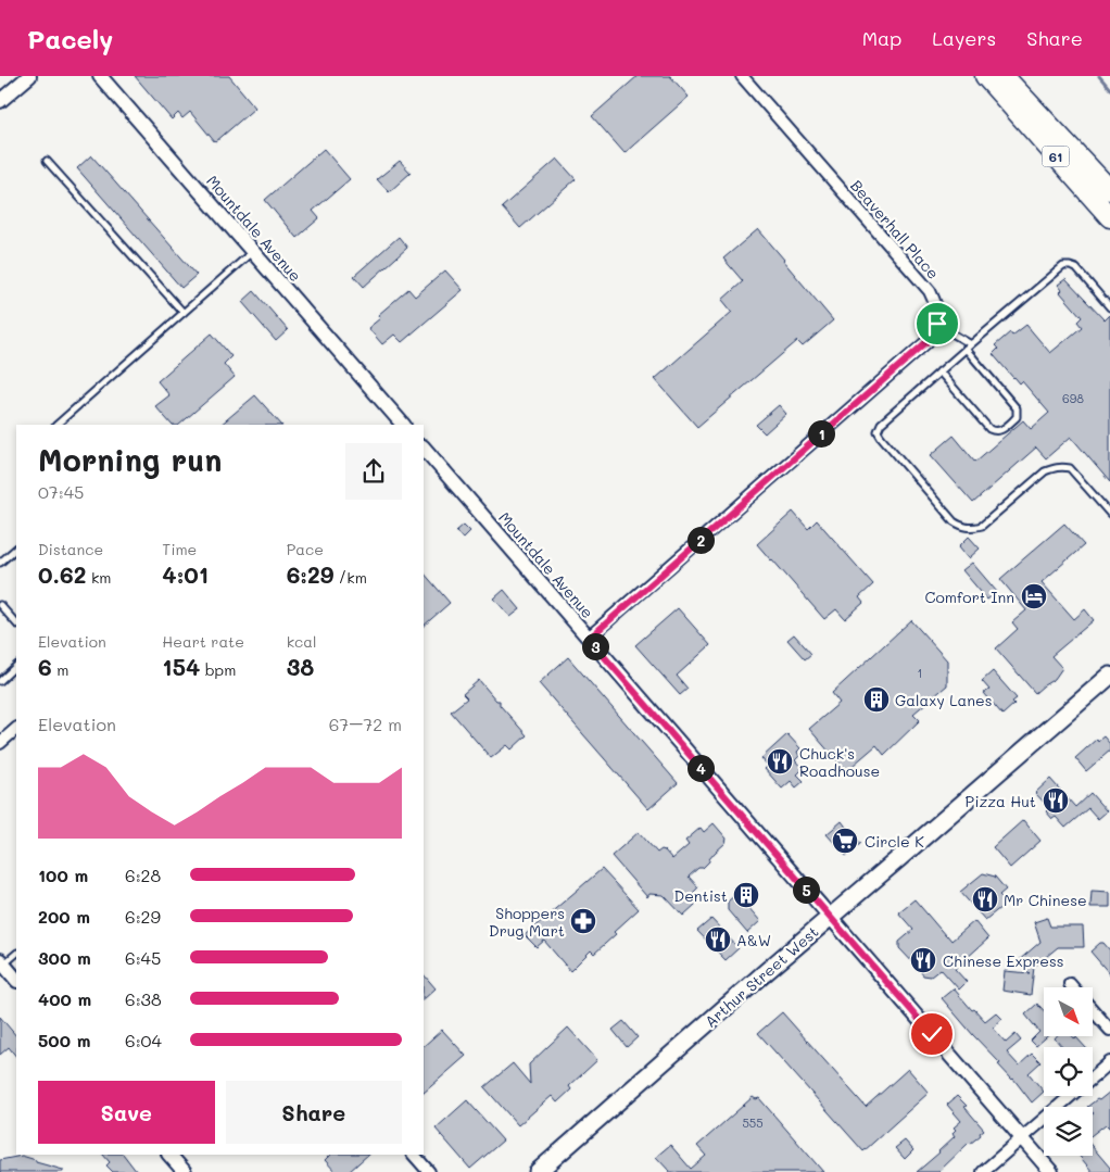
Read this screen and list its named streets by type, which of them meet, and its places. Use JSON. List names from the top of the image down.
{
  "streets": {
    "highway": ["61"],
    "main road": ["Arthur Street West"],
    "street": ["Mountdale Avenue", "Beaverhall Place"]
  },
  "crossings": [
    ["Mountdale Avenue", "Arthur Street West"]
  ],
  "places": {
    "hotel": ["Comfort Inn"],
    "building": ["Galaxy Lanes", "Dentist"],
    "restaurant": [
      "Chuck's Roadhouse",
      "Pizza Hut",
      "Mr Chinese",
      "A&W",
      "Chinese Express"
    ],
    "supermarket": ["Circle K"],
    "pharmacy": ["Shoppers Drug Mart"]
  },
  "house_numbers": ["698", "1", "555"],
  "north": "bottom right",
  "page": {
    "header": "Pacely",
    "nav": ["Map", "Layers", "Share"],
    "pins": [
      "1",
      "2",
      "3",
      "4",
      "5"
    ],
    "heading": ["Morning run", "07:45"],
    "stats": [
      ["Distance", "0.62 km"],
      ["Time", "4:01"],
      ["Pace", "6:29 /km"],
      ["Elevation", "6 m"],
      ["Heart rate", "154 bpm"],
      ["kcal", "38"]
    ],
    "chart": ["Elevation", "67–72 m"],
    "list": [
      {
        "name": "100 m",
        "note": "6:28"
      },
      {
        "name": "200 m",
        "note": "6:29"
      },
      {
        "name": "300 m",
        "note": "6:45"
      },
      {
        "name": "400 m",
        "note": "6:38"
      },
      {
        "name": "500 m",
        "note": "6:04"
      }
    ],
    "buttons": ["Save", "Share"]
  }
}
